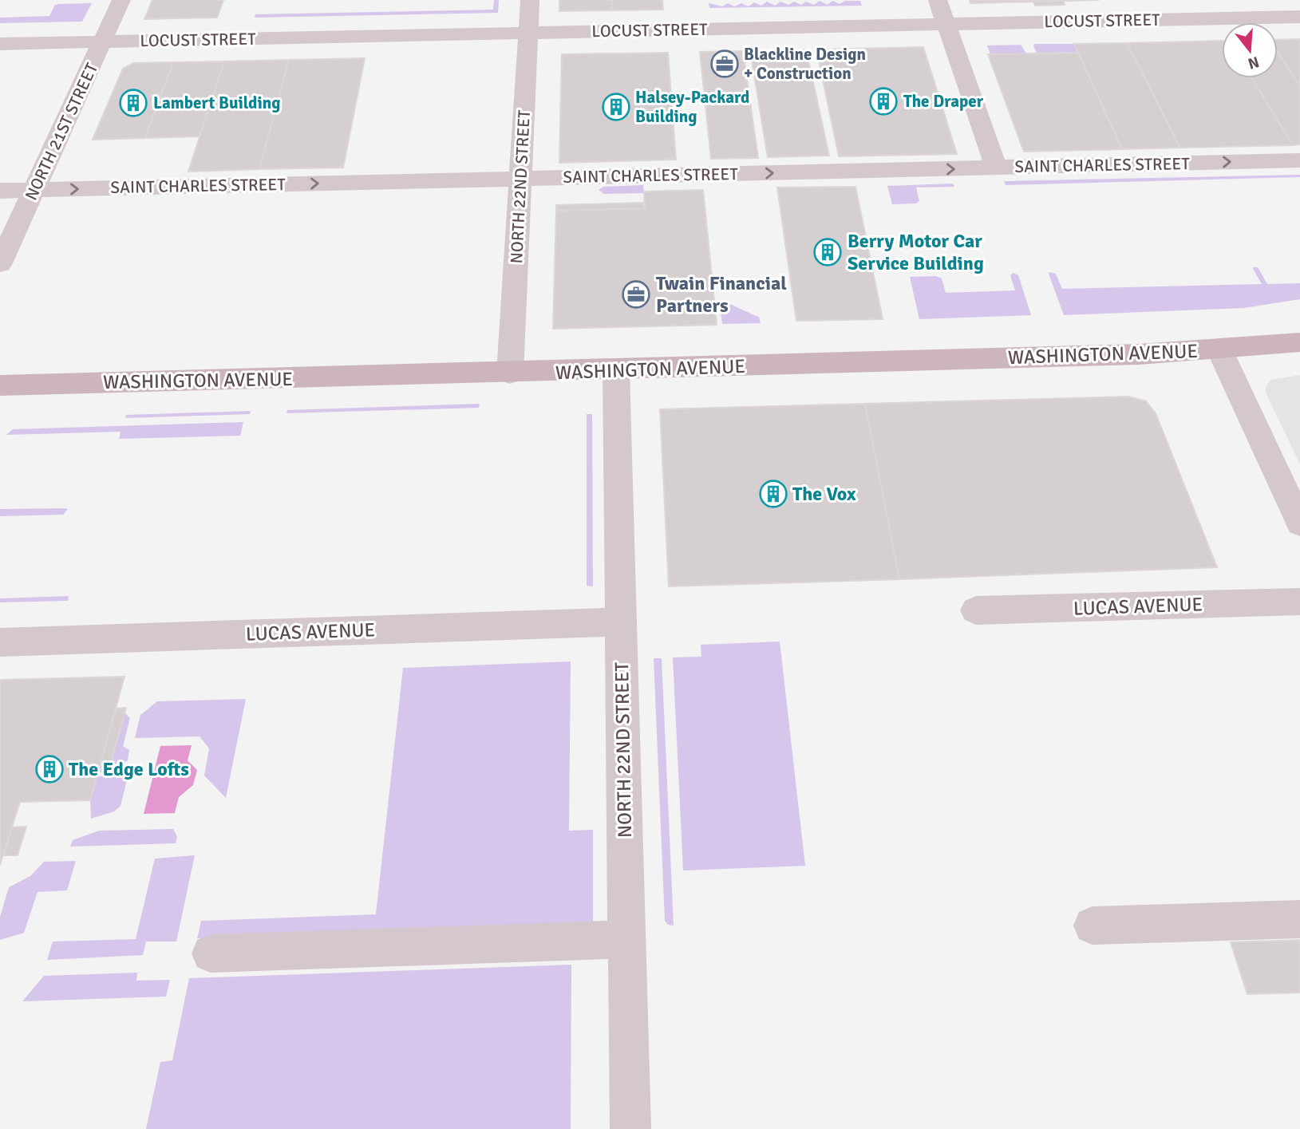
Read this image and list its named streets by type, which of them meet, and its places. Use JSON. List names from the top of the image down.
{
  "streets": {
    "main road": ["WASHINGTON AVENUE"],
    "street": [
      "LOCUST STREET",
      "NORTH 21ST STREET",
      "SAINT CHARLES STREET",
      "NORTH 22ND STREET",
      "LUCAS AVENUE"
    ]
  },
  "crossings": [
    ["LOCUST STREET", "NORTH 21ST STREET"],
    ["LOCUST STREET", "NORTH 22ND STREET"],
    ["NORTH 21ST STREET", "SAINT CHARLES STREET"],
    ["SAINT CHARLES STREET", "NORTH 22ND STREET"],
    ["NORTH 22ND STREET", "WASHINGTON AVENUE"],
    ["NORTH 22ND STREET", "LUCAS AVENUE"]
  ],
  "one_way": ["SAINT CHARLES STREET"],
  "places": {
    "office": ["Blackline Design + Construction", "Twain Financial Partners"],
    "building": [
      "The Draper",
      "Lambert Building",
      "Halsey-Packard Building",
      "Berry Motor Car Service Building",
      "The Vox",
      "The Edge Lofts"
    ]
  },
  "north": "bottom"
}
